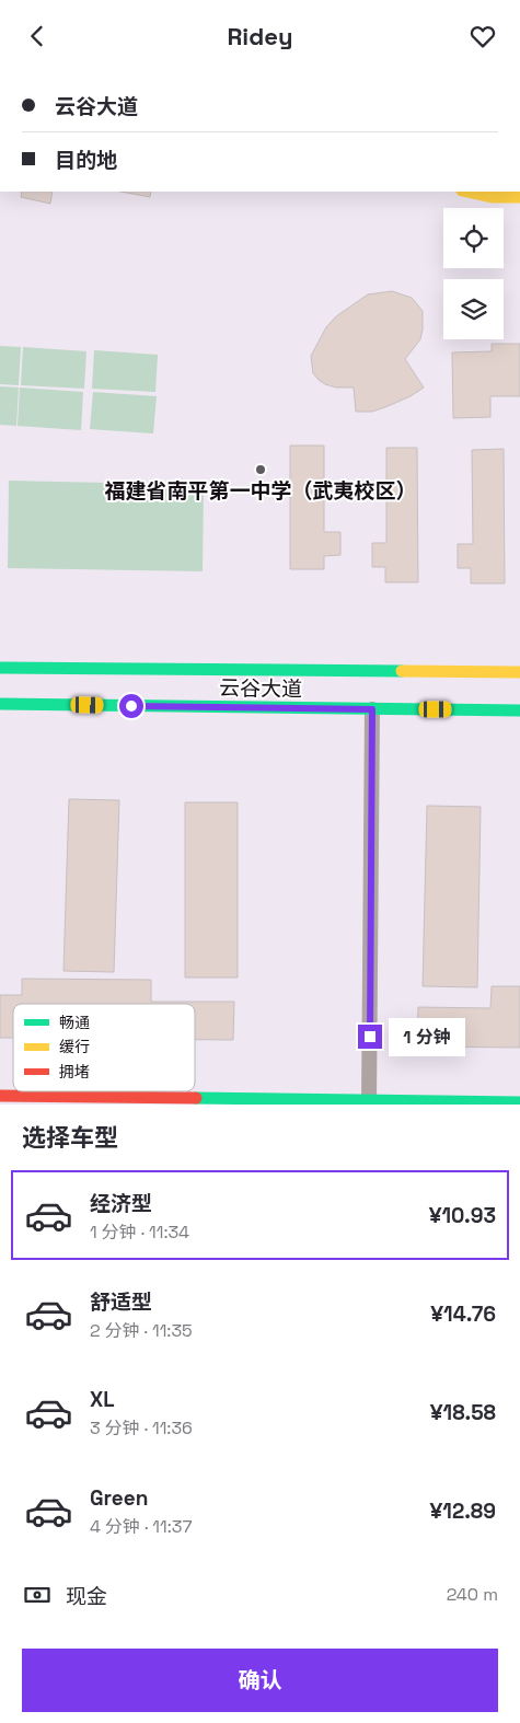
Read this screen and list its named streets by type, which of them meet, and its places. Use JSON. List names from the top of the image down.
{
  "streets": {
    "main road": ["云谷大道"]
  },
  "places": ["福建省南平第一中学（武夷校区）"],
  "legend": ["畅通", "缓行", "拥堵"],
  "page": {
    "header": "Ridey",
    "banner": ["云谷大道", "目的地"],
    "bubble": "1 分钟",
    "heading": "选择车型",
    "list": [
      {
        "name": "经济型",
        "note": "1 分钟 · 11:34",
        "value": "¥10.93"
      },
      {
        "name": "舒适型",
        "note": "2 分钟 · 11:35",
        "value": "¥14.76"
      },
      {
        "name": "XL",
        "note": "3 分钟 · 11:36",
        "value": "¥18.58"
      },
      {
        "name": "Green",
        "note": "4 分钟 · 11:37",
        "value": "¥12.89"
      }
    ],
    "pay": ["现金", "240 m"],
    "buttons": "确认"
  }
}
